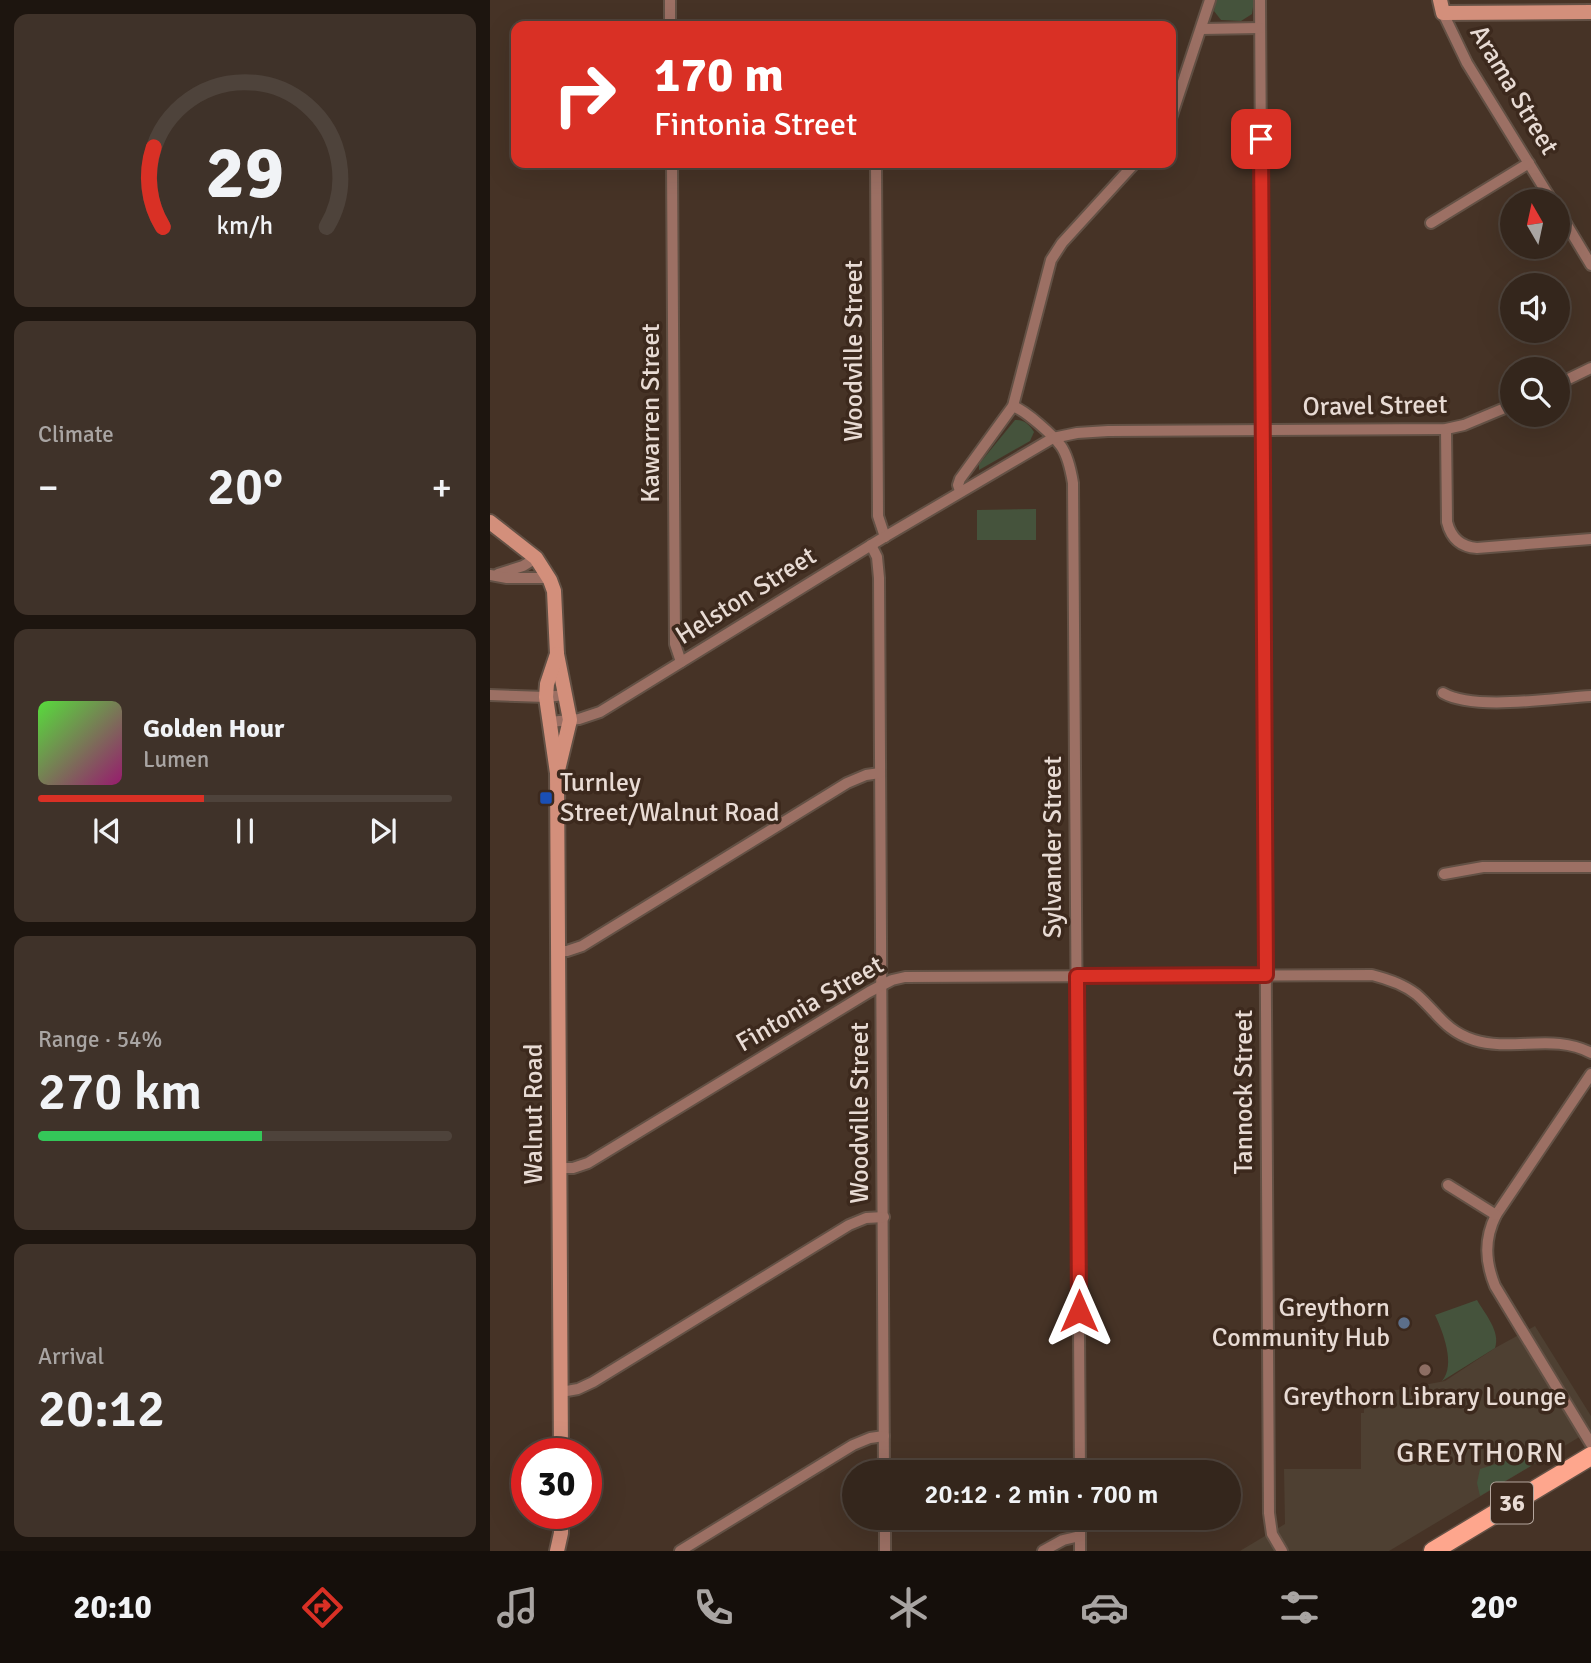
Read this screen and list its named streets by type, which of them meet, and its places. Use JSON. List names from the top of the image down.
{
  "streets": {
    "main road": ["36"],
    "street": [
      "Arama Street",
      "Woodville Street",
      "Oravel Street",
      "Kawarren Street",
      "Helston Street",
      "Sylvander Street",
      "Fintonia Street",
      "Tannock Street",
      "Walnut Road"
    ]
  },
  "crossings": [
    ["Woodville Street", "Helston Street"],
    ["Woodville Street", "Fintonia Street"],
    ["Oravel Street", "Helston Street"],
    ["Oravel Street", "Tannock Street"],
    ["Kawarren Street", "Helston Street"],
    ["Helston Street", "Sylvander Street"],
    ["Helston Street", "Walnut Road"],
    ["Sylvander Street", "Fintonia Street"],
    ["Fintonia Street", "Tannock Street"],
    ["Fintonia Street", "Walnut Road"]
  ],
  "districts": ["GREYTHORN"],
  "places": {
    "transit": ["Turnley Street/Walnut Road"],
    "other": ["Greythorn Community Hub", "Greythorn Library Lounge"]
  },
  "north": "top",
  "page": {
    "turn": ["170 m", "Fintonia Street"],
    "tile": [
      "Climate",
      ["Range · 54%", "270 km"],
      ["Arrival", "20:12"]
    ],
    "heat": ["−", "20°", "+"],
    "song": ["Golden Hour", "Lumen"],
    "limit": "30",
    "trip": "20:12 · 2 min · 700 m",
    "tabs": ["20:10", "20°"],
    "gauge": ["29", "km/h"]
  }
}
